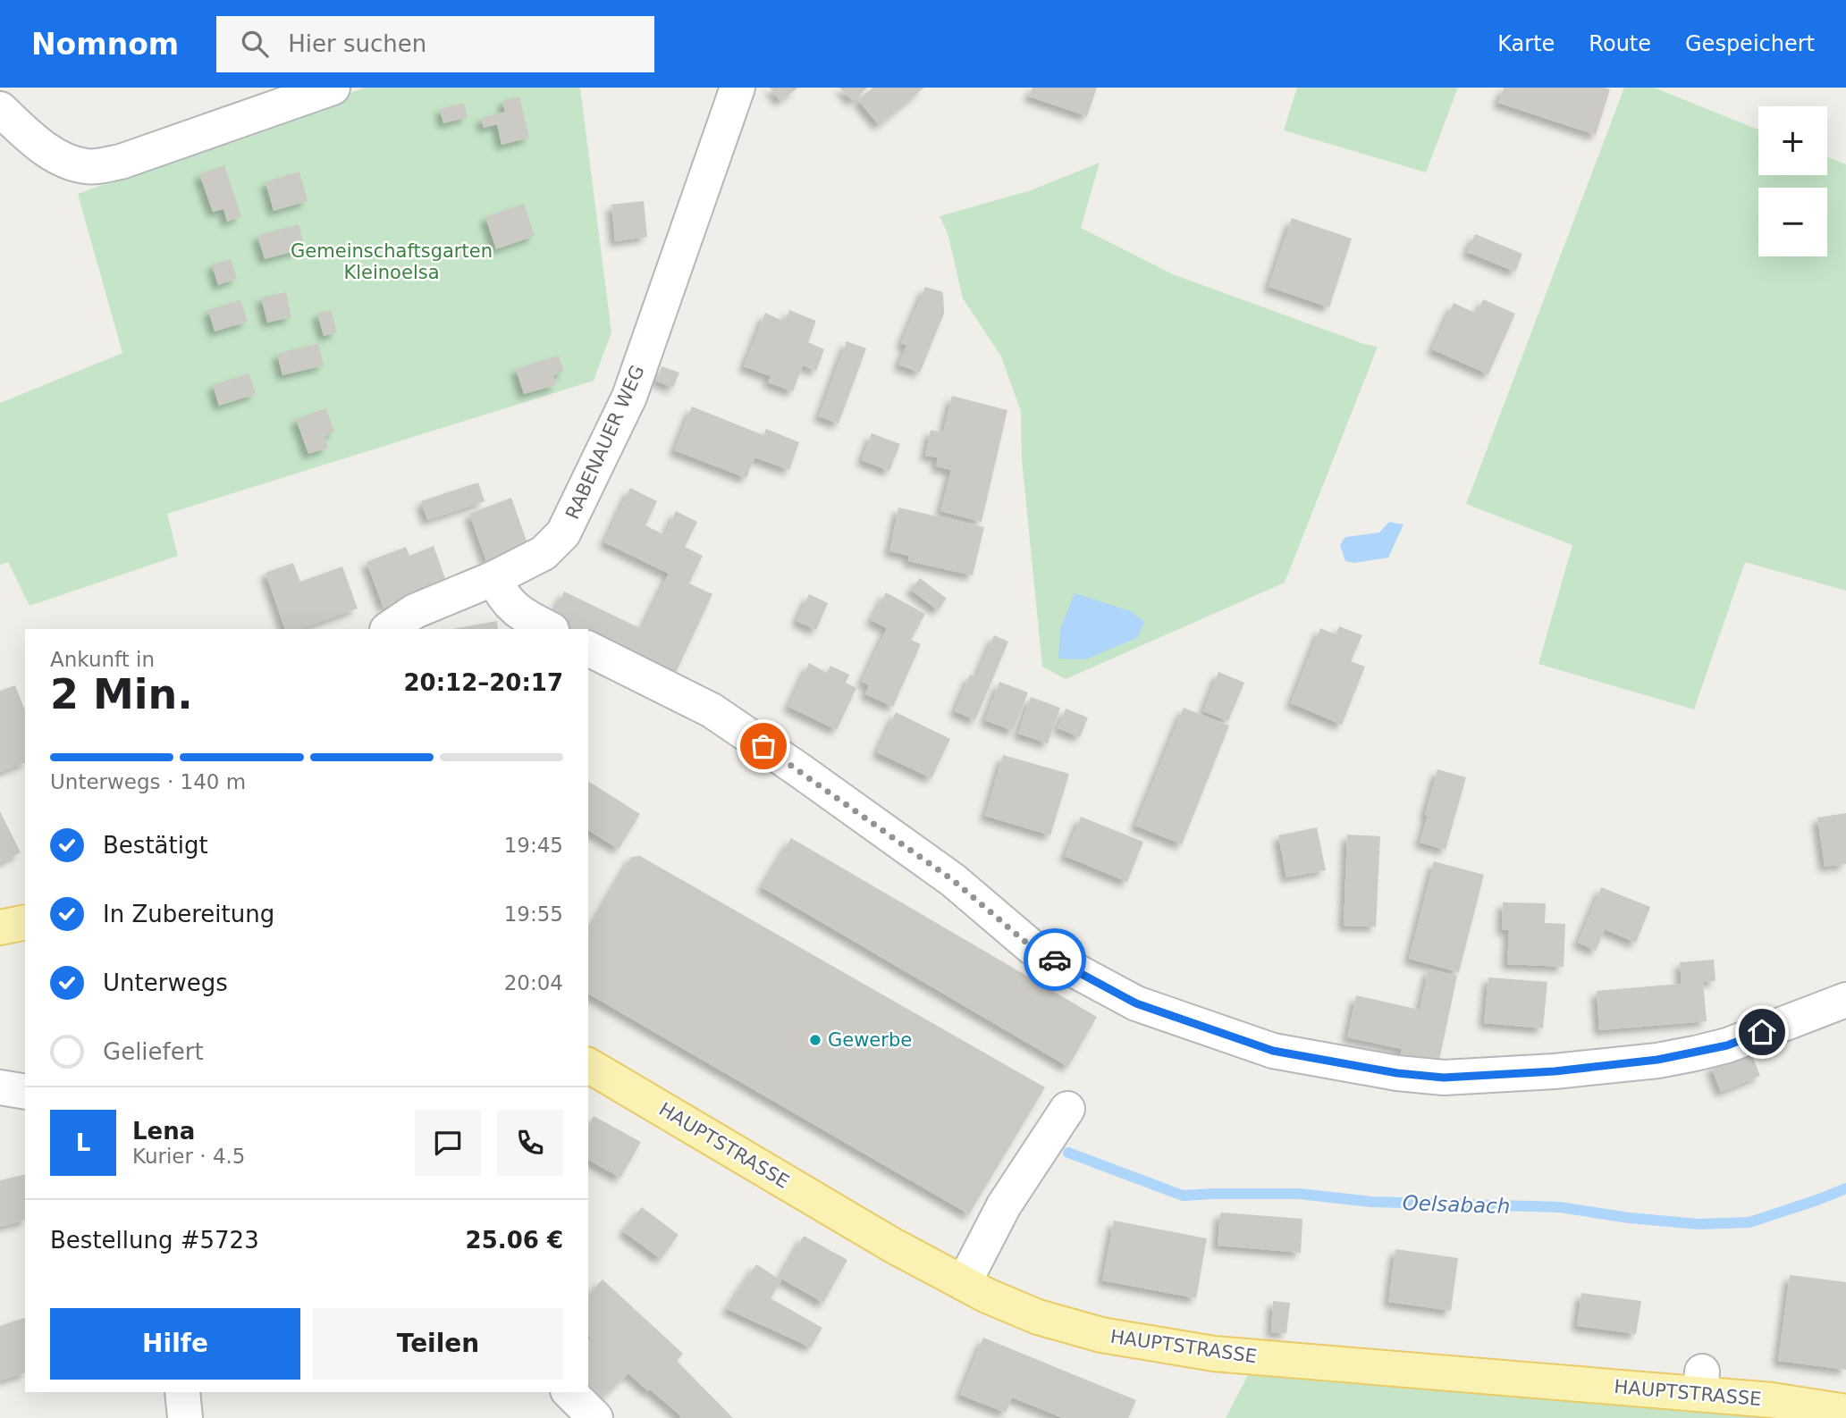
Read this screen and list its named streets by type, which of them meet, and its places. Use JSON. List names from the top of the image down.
{
  "streets": {
    "main road": ["HAUPTSTRASSE"],
    "street": ["RABENAUER WEG"]
  },
  "water": ["Oelsabach"],
  "parks": ["Gemeinschaftsgarten Kleinoelsa"],
  "places": ["Gewerbe"],
  "page": {
    "header": "Nomnom",
    "search": "Hier suchen",
    "nav": ["Karte", "Route", "Gespeichert"],
    "map_buttons": ["+", "−"],
    "heading": ["2 Min.", "Ankunft in", "20:12–20:17"],
    "panel": [
      "Lena",
      "Kurier · 4.5",
      "Bestellung #5723",
      "25.06 €"
    ],
    "bar": "Unterwegs · 140 m",
    "list": [
      ["Bestätigt", "19:45"],
      ["In Zubereitung", "19:55"],
      ["Unterwegs", "20:04"],
      "Geliefert"
    ],
    "round": "L",
    "buttons": ["Hilfe", "Teilen"]
  }
}
